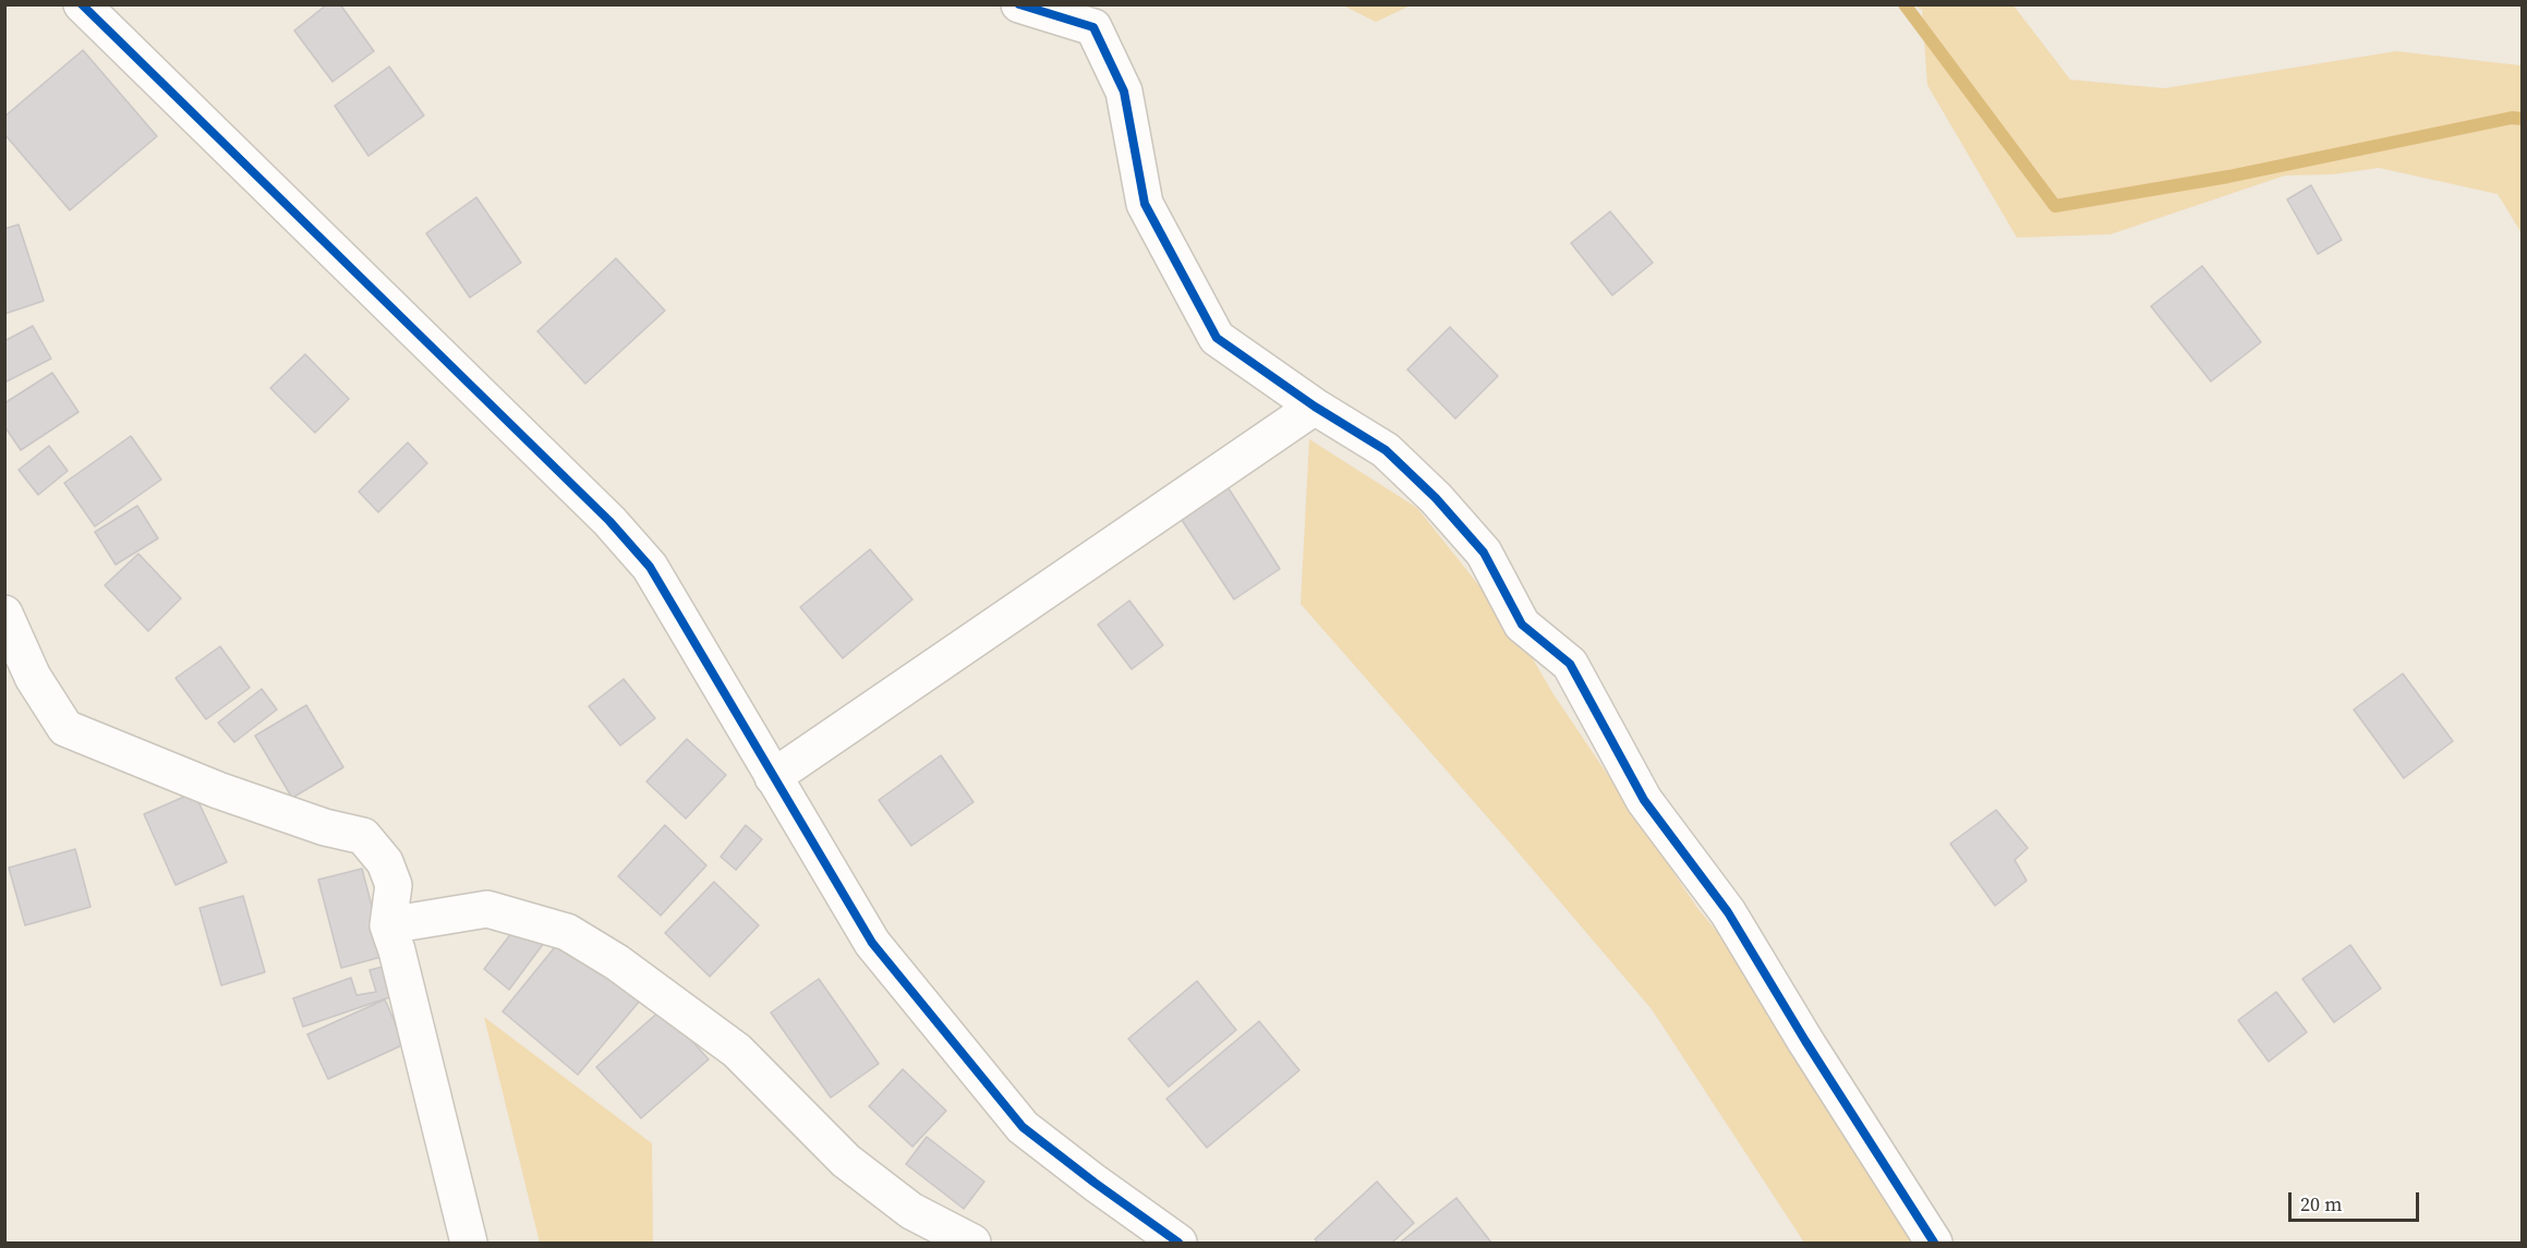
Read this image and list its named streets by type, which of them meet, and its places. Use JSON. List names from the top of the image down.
{
  "scale_bar": "20 m"
}
